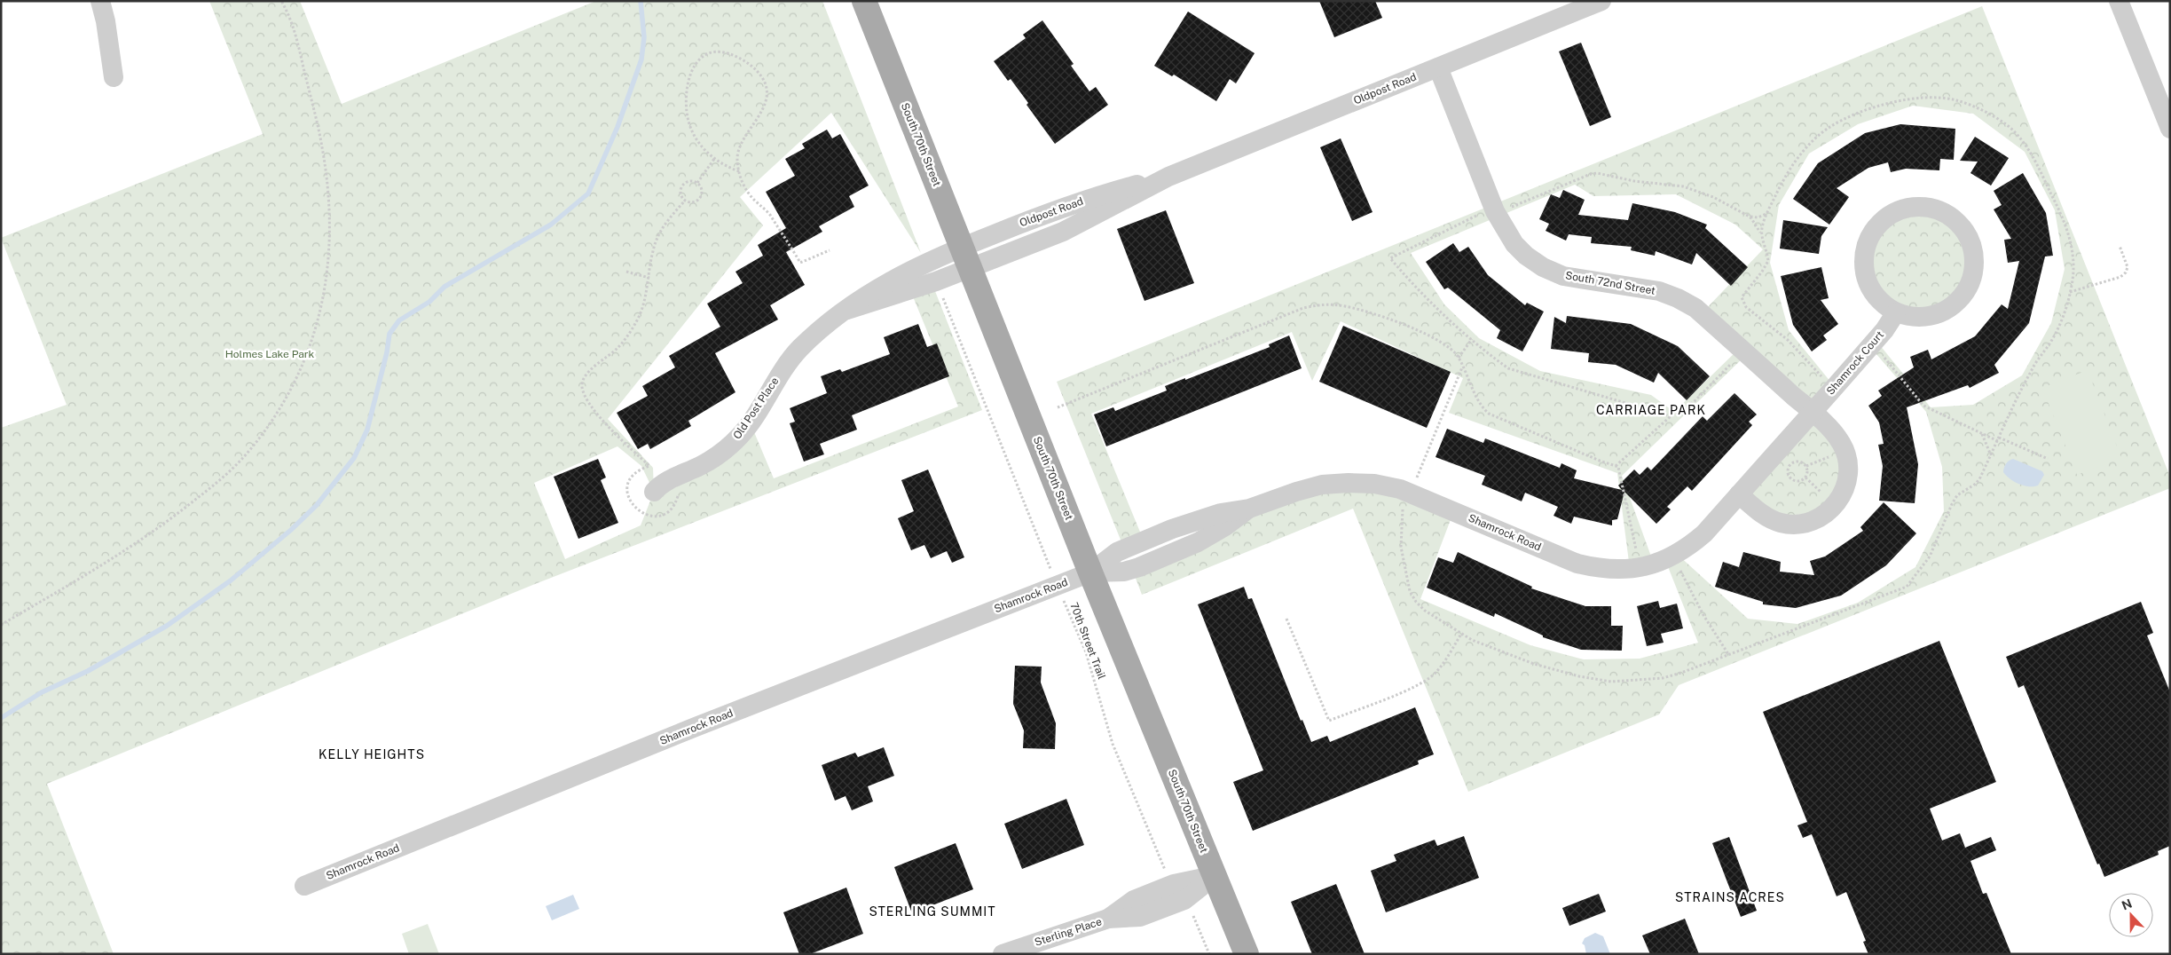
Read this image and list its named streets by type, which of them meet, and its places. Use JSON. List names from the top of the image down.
{
  "streets": {
    "main road": ["South 70th Street"],
    "street": [
      "Oldpost Road",
      "South 72nd Street",
      "Shamrock Court",
      "Old Post Place",
      "Shamrock Road",
      "Sterling Place"
    ],
    "path": ["70th Street Trail"]
  },
  "crossings": [
    ["Oldpost Road", "South 70th Street"],
    ["Oldpost Road", "South 72nd Street"],
    ["Oldpost Road", "Old Post Place"],
    ["South 70th Street", "Old Post Place"],
    ["South 70th Street", "Shamrock Road"],
    ["South 70th Street", "Sterling Place"],
    ["South 72nd Street", "Shamrock Court"],
    ["South 72nd Street", "Shamrock Road"],
    ["Shamrock Court", "Shamrock Road"],
    ["Old Post Place", "70th Street Trail"],
    ["Shamrock Road", "70th Street Trail"],
    ["70th Street Trail", "Sterling Place"]
  ],
  "districts": [
    "CARRIAGE PARK",
    "KELLY HEIGHTS",
    "STRAINS ACRES",
    "STERLING SUMMIT"
  ],
  "parks": ["Holmes Lake Park"],
  "north": "top"
}
